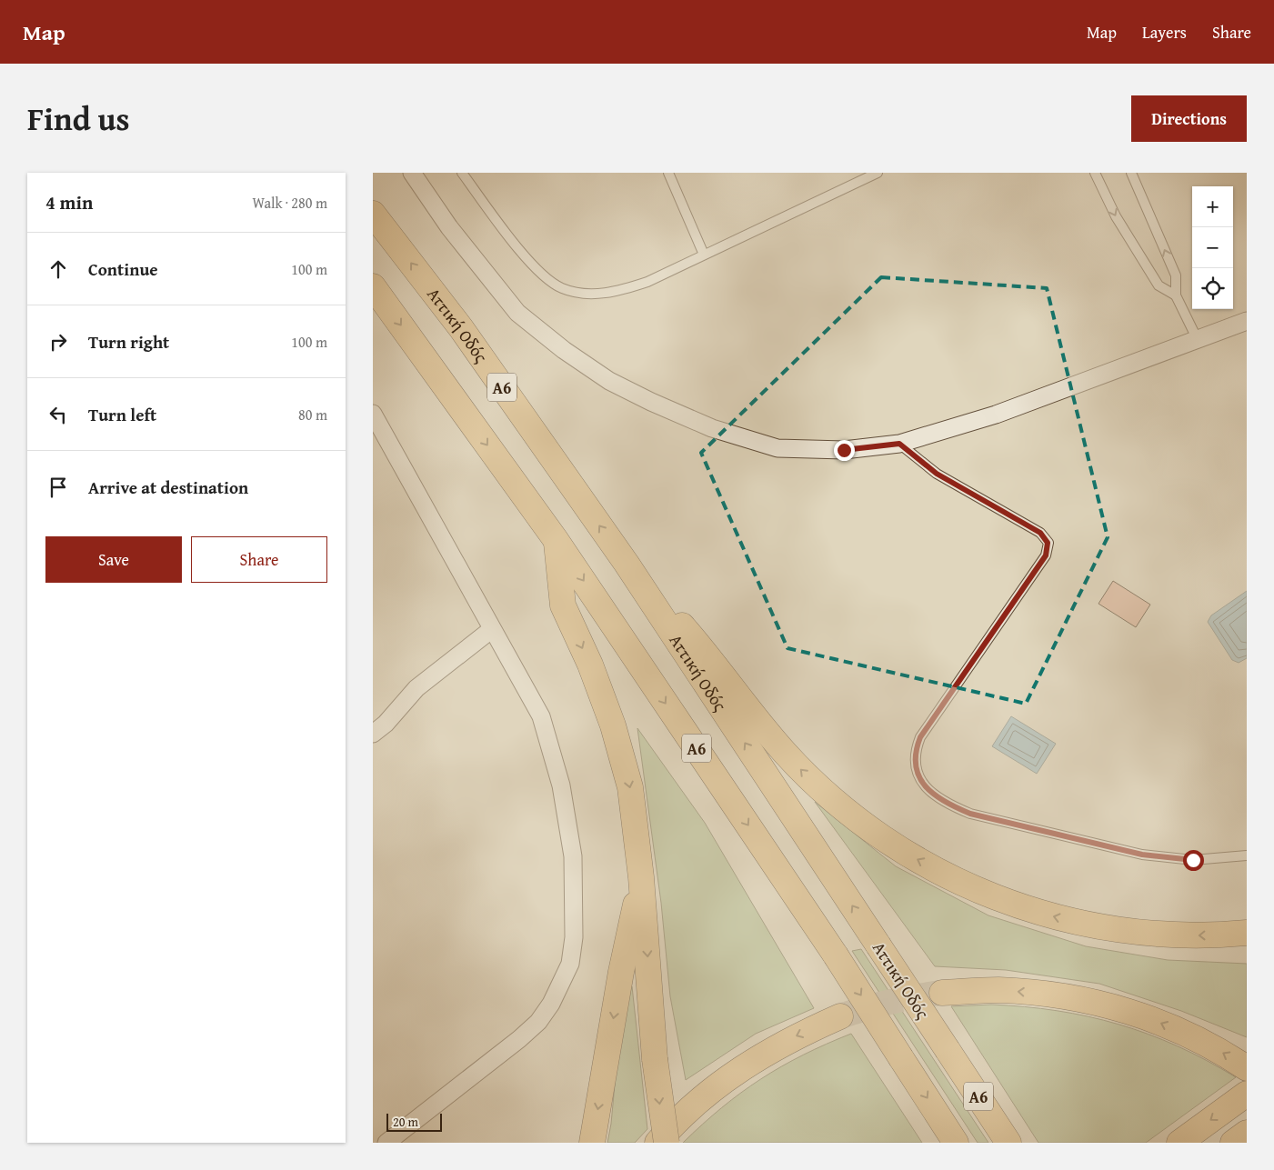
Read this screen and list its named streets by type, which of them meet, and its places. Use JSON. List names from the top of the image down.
{
  "streets": {
    "highway": ["Αττική Οδός", "Α6"]
  },
  "scale_bar": "20 m",
  "page": {
    "header": "Map",
    "nav": ["Map", "Layers", "Share"],
    "title": "Find us",
    "buttons": [
      "Directions",
      ["Save", "Share"]
    ],
    "heading": ["4 min", "Walk · 280 m"],
    "map_buttons": ["+", "−"],
    "list": [
      ["Continue", "100 m"],
      ["Turn right", "100 m"],
      ["Turn left", "80 m"],
      "Arrive at destination"
    ],
    "scale": "20 m"
  }
}
